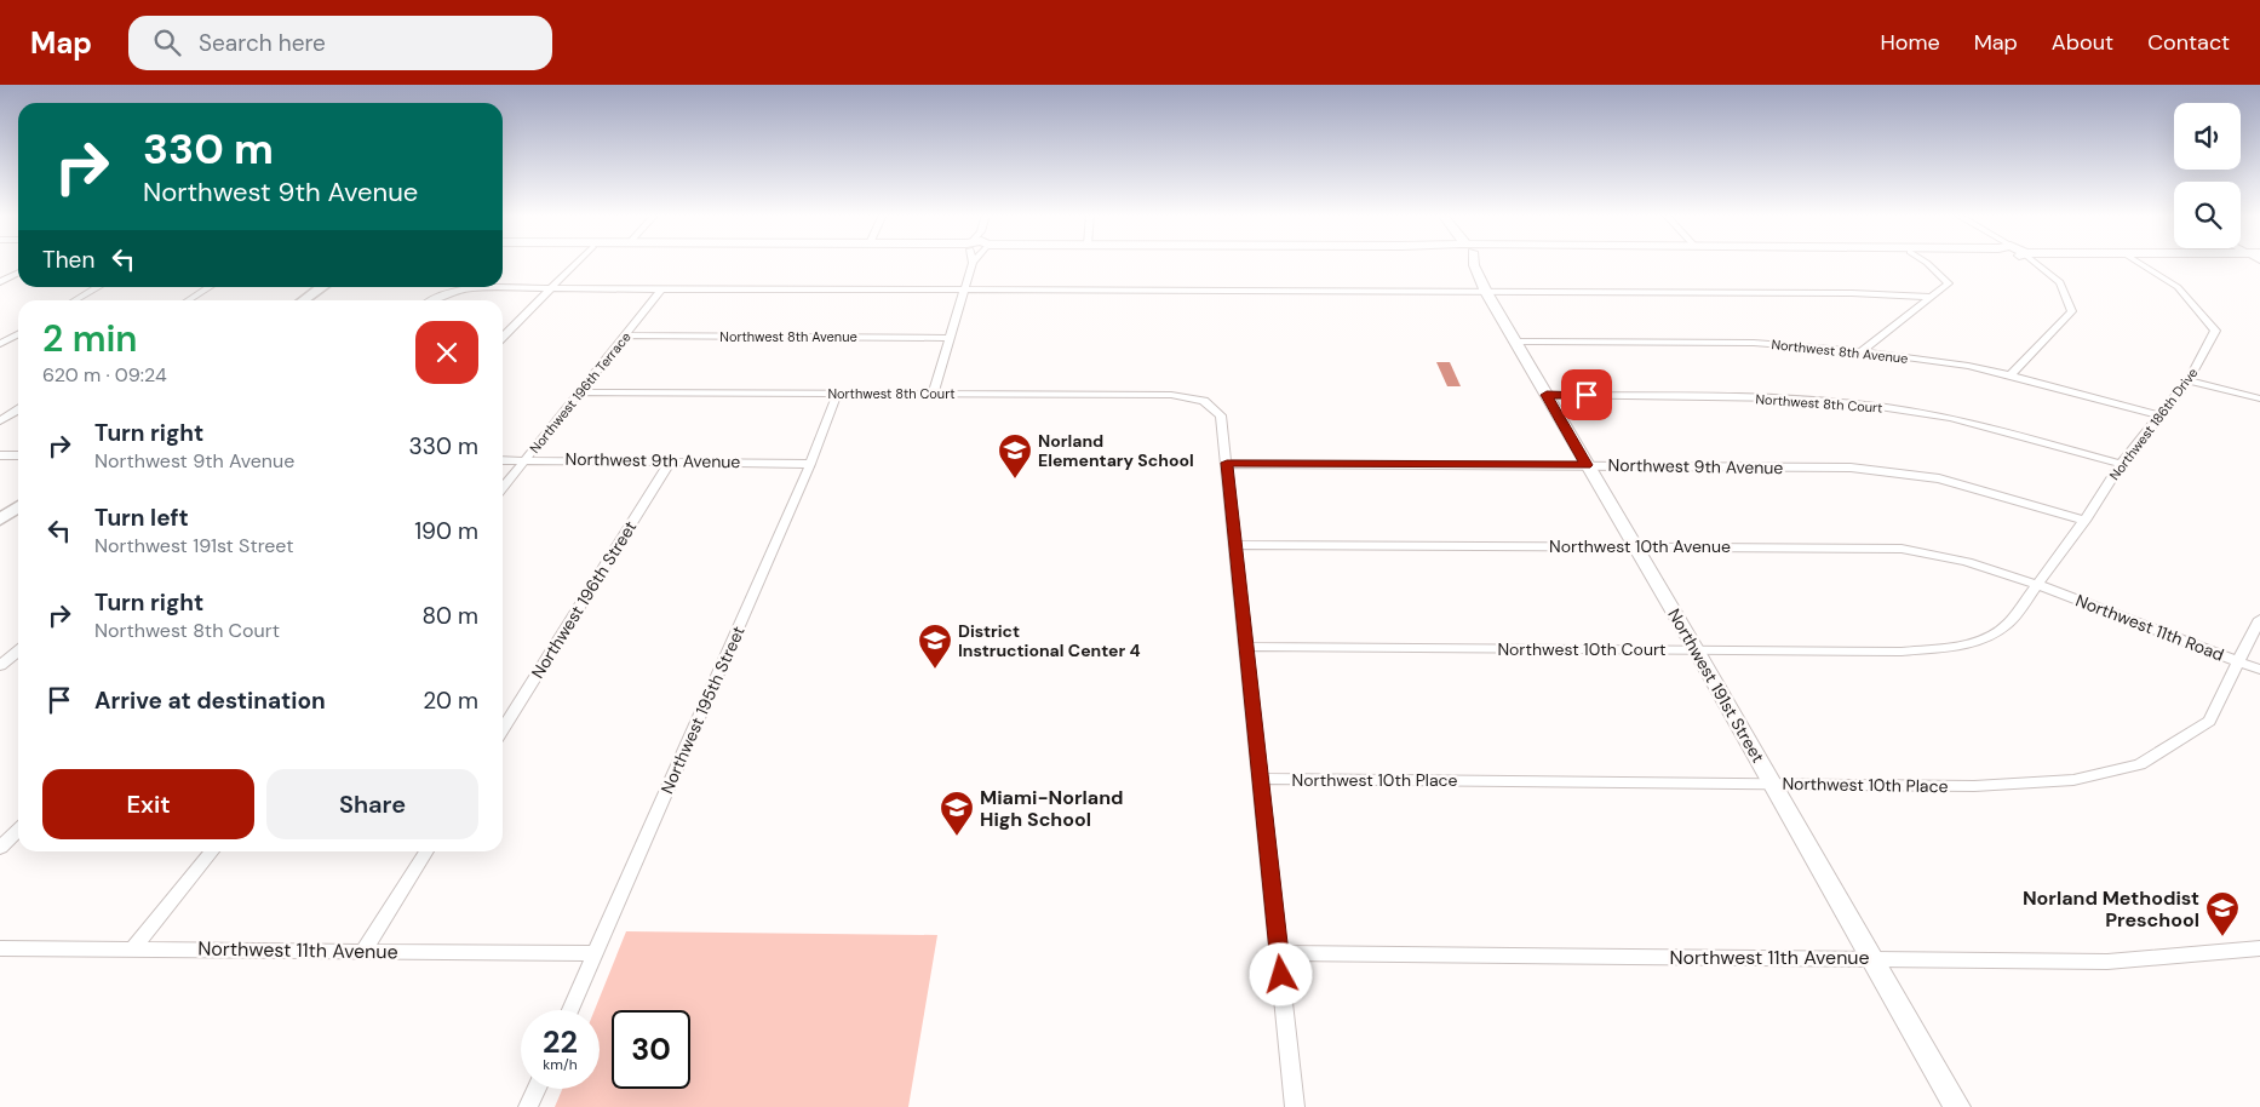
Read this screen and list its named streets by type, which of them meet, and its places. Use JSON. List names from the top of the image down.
{
  "streets": {
    "street": [
      "Northwest 8th Avenue",
      "Northwest 196th Terrace",
      "Northwest 8th Court",
      "Northwest 186th Drive",
      "Northwest 9th Avenue",
      "Northwest 10th Avenue",
      "Northwest 196th Street",
      "Northwest 11th Road",
      "Northwest 10th Court",
      "Northwest 191st Street",
      "Northwest 195th Street",
      "Northwest 10th Place",
      "Northwest 11th Avenue"
    ]
  },
  "crossings": [
    ["Northwest 8th Avenue", "Northwest 196th Terrace"],
    ["Northwest 8th Avenue", "Northwest 186th Drive"],
    ["Northwest 8th Avenue", "Northwest 191st Street"],
    ["Northwest 196th Terrace", "Northwest 8th Court"],
    ["Northwest 196th Terrace", "Northwest 9th Avenue"],
    ["Northwest 8th Court", "Northwest 186th Drive"],
    ["Northwest 8th Court", "Northwest 9th Avenue"],
    ["Northwest 8th Court", "Northwest 191st Street"],
    ["Northwest 8th Court", "Northwest 195th Street"],
    ["Northwest 186th Drive", "Northwest 9th Avenue"],
    ["Northwest 186th Drive", "Northwest 10th Avenue"],
    ["Northwest 186th Drive", "Northwest 11th Road"],
    ["Northwest 186th Drive", "Northwest 10th Court"],
    ["Northwest 9th Avenue", "Northwest 196th Street"],
    ["Northwest 9th Avenue", "Northwest 191st Street"],
    ["Northwest 9th Avenue", "Northwest 195th Street"],
    ["Northwest 10th Avenue", "Northwest 11th Road"],
    ["Northwest 10th Avenue", "Northwest 10th Court"],
    ["Northwest 10th Avenue", "Northwest 191st Street"],
    ["Northwest 11th Road", "Northwest 10th Court"],
    ["Northwest 11th Road", "Northwest 10th Place"],
    ["Northwest 10th Court", "Northwest 191st Street"],
    ["Northwest 191st Street", "Northwest 10th Place"],
    ["Northwest 191st Street", "Northwest 11th Avenue"],
    ["Northwest 195th Street", "Northwest 11th Avenue"]
  ],
  "places": {
    "school or university": [
      "Norland Elementary School",
      "District Instructional Center 4",
      "Miami-Norland High School",
      "Norland Methodist Preschool"
    ]
  },
  "page": {
    "header": "Map",
    "search": "Search here",
    "nav": [
      "Home",
      "Map",
      "About",
      "Contact"
    ],
    "turn": ["330 m", "Northwest 9th Avenue"],
    "then": "Then",
    "heading": ["2 min", "620 m · 09:24"],
    "list": [
      {
        "name": "Turn right",
        "note": "Northwest 9th Avenue",
        "value": "330 m"
      },
      {
        "name": "Turn left",
        "note": "Northwest 191st Street",
        "value": "190 m"
      },
      {
        "name": "Turn right",
        "note": "Northwest 8th Court",
        "value": "80 m"
      },
      {
        "name": "Arrive at destination",
        "value": "20 m"
      }
    ],
    "buttons": ["Exit", "Share"],
    "speed": "22 km/h",
    "limit": "30"
  }
}
